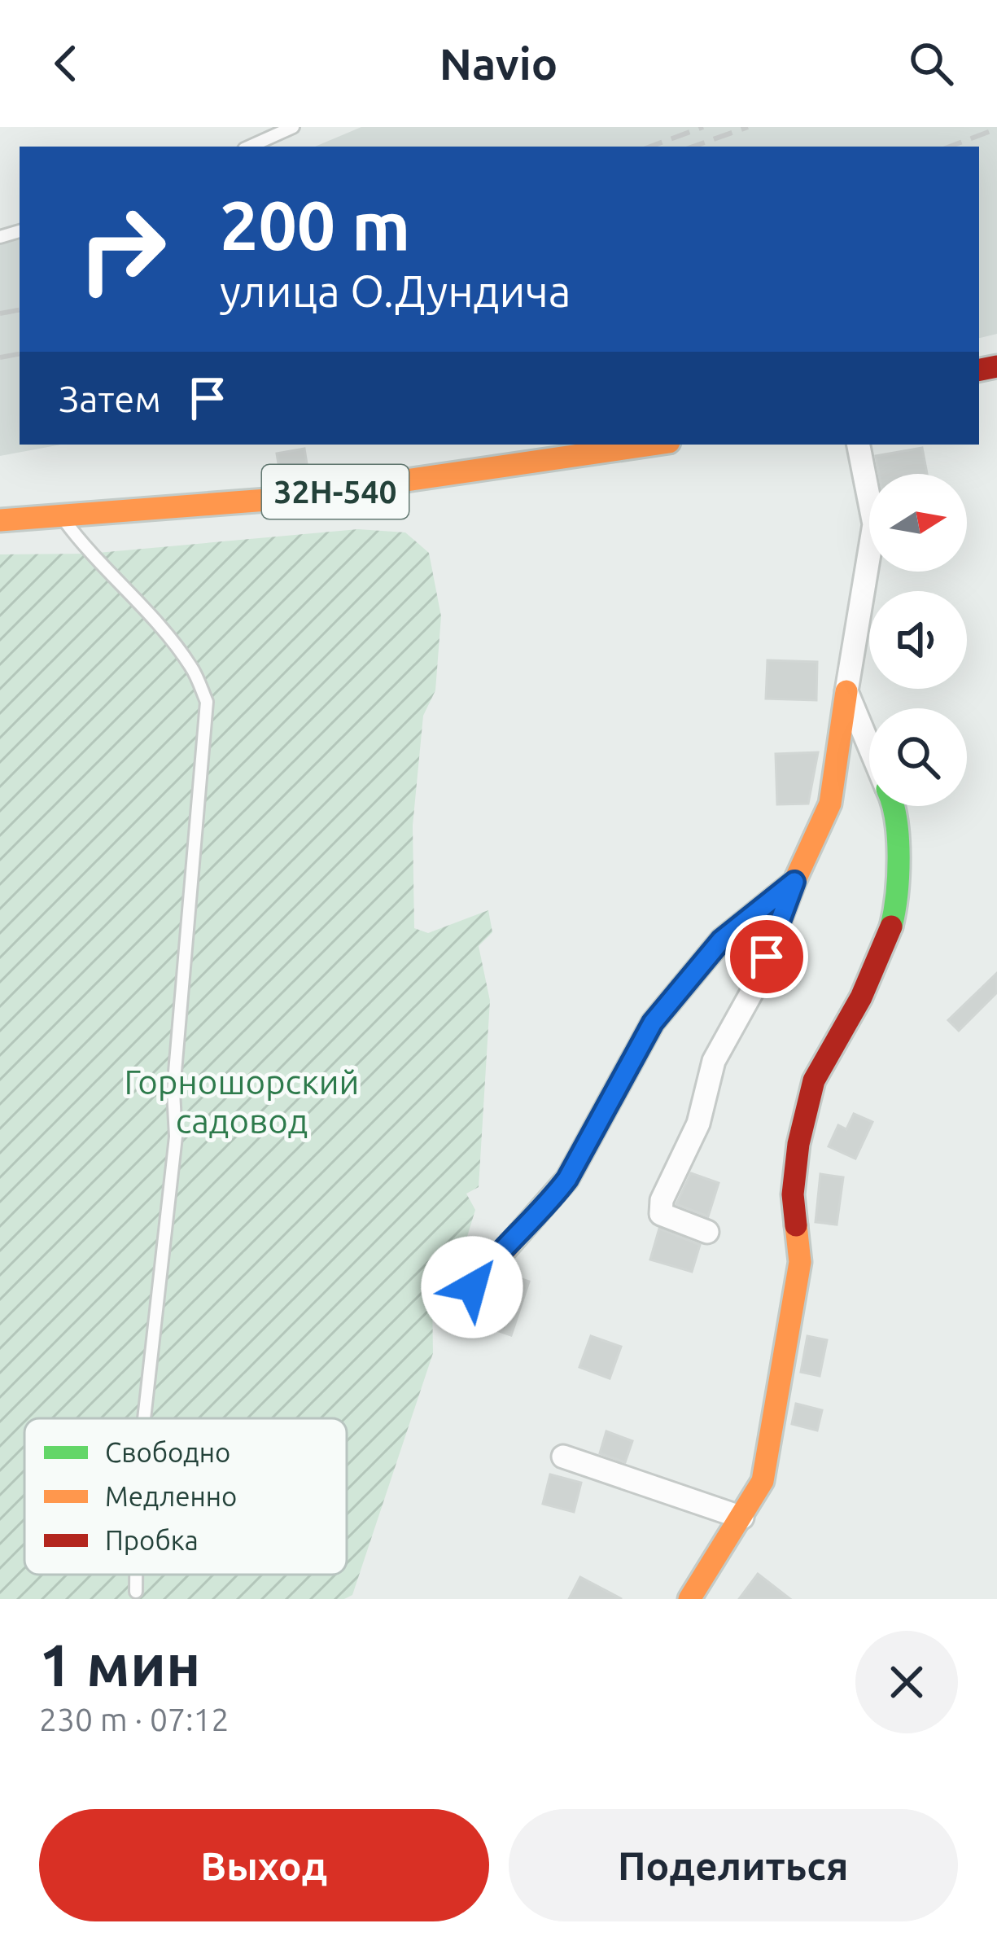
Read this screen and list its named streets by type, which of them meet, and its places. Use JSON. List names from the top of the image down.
{
  "streets": {
    "street": ["32Н-540"]
  },
  "parks": ["Горношорский садовод"],
  "legend": ["Свободно", "Медленно", "Пробка"],
  "north": "right",
  "page": {
    "header": "Navio",
    "turn": ["200 m", "улица О.Дундича"],
    "then": "Затем",
    "heading": ["1 мин", "230 m · 07:12"],
    "buttons": ["Выход", "Поделиться"]
  }
}
